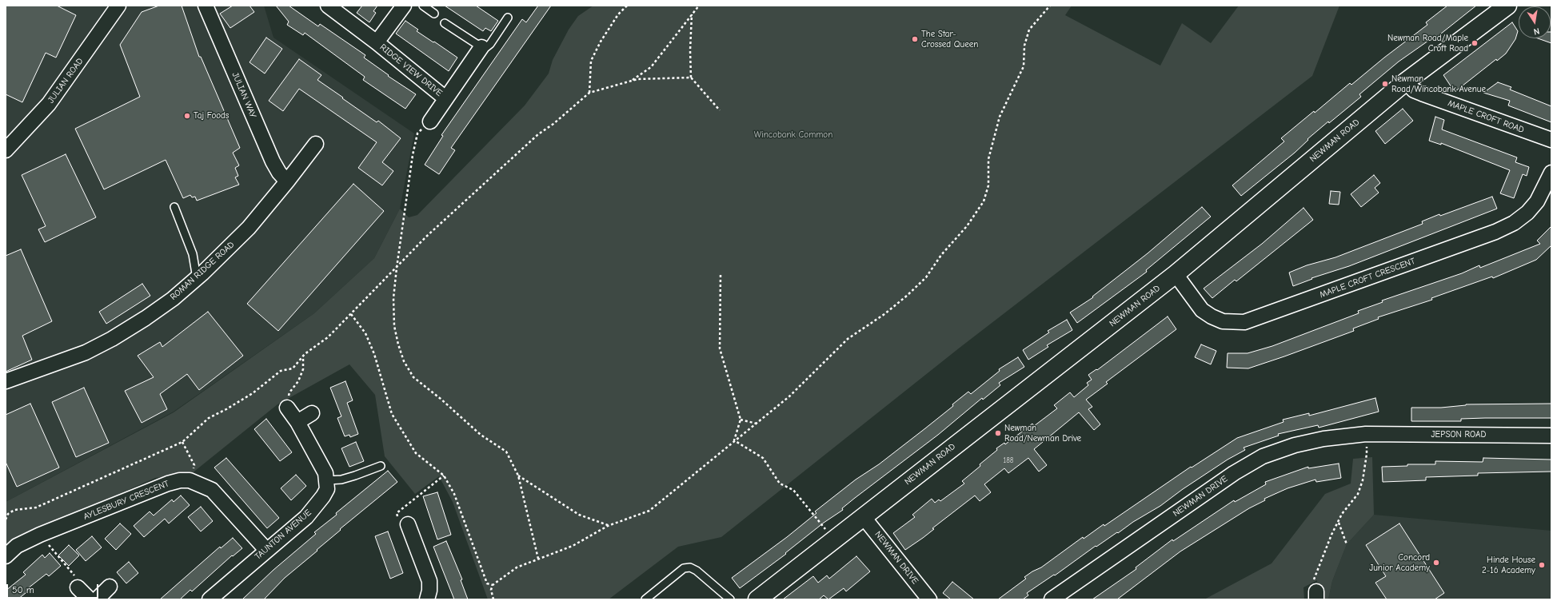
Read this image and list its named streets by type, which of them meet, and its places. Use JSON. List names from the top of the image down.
{
  "streets": {
    "street": [
      "RIDGE VIEW DRIVE",
      "JULIAN ROAD",
      "JULIAN WAY",
      "MAPLE CROFT ROAD",
      "NEWMAN ROAD",
      "ROMAN RIDGE ROAD",
      "MAPLE CROFT CRESCENT",
      "JEPSON ROAD",
      "NEWMAN DRIVE",
      "AYLESBURY CRESCENT",
      "TAUNTON AVENUE"
    ]
  },
  "crossings": [
    ["JULIAN WAY", "ROMAN RIDGE ROAD"],
    ["MAPLE CROFT ROAD", "NEWMAN ROAD"],
    ["NEWMAN ROAD", "MAPLE CROFT CRESCENT"],
    ["NEWMAN ROAD", "NEWMAN DRIVE"],
    ["JEPSON ROAD", "NEWMAN DRIVE"],
    ["AYLESBURY CRESCENT", "TAUNTON AVENUE"]
  ],
  "parks": ["Wincobank Common"],
  "places": [
    "The Star- Crossed Queen",
    "Newman Road/Maple Croft Road",
    "Newman Road/Wincobank Avenue",
    "Taj Foods",
    "Newman Road/Newman Drive",
    "Concord Junior Academy",
    "Hinde House 2-16 Academy"
  ],
  "house_numbers": ["188"],
  "scale_bar": "50 m",
  "north": "bottom"
}
